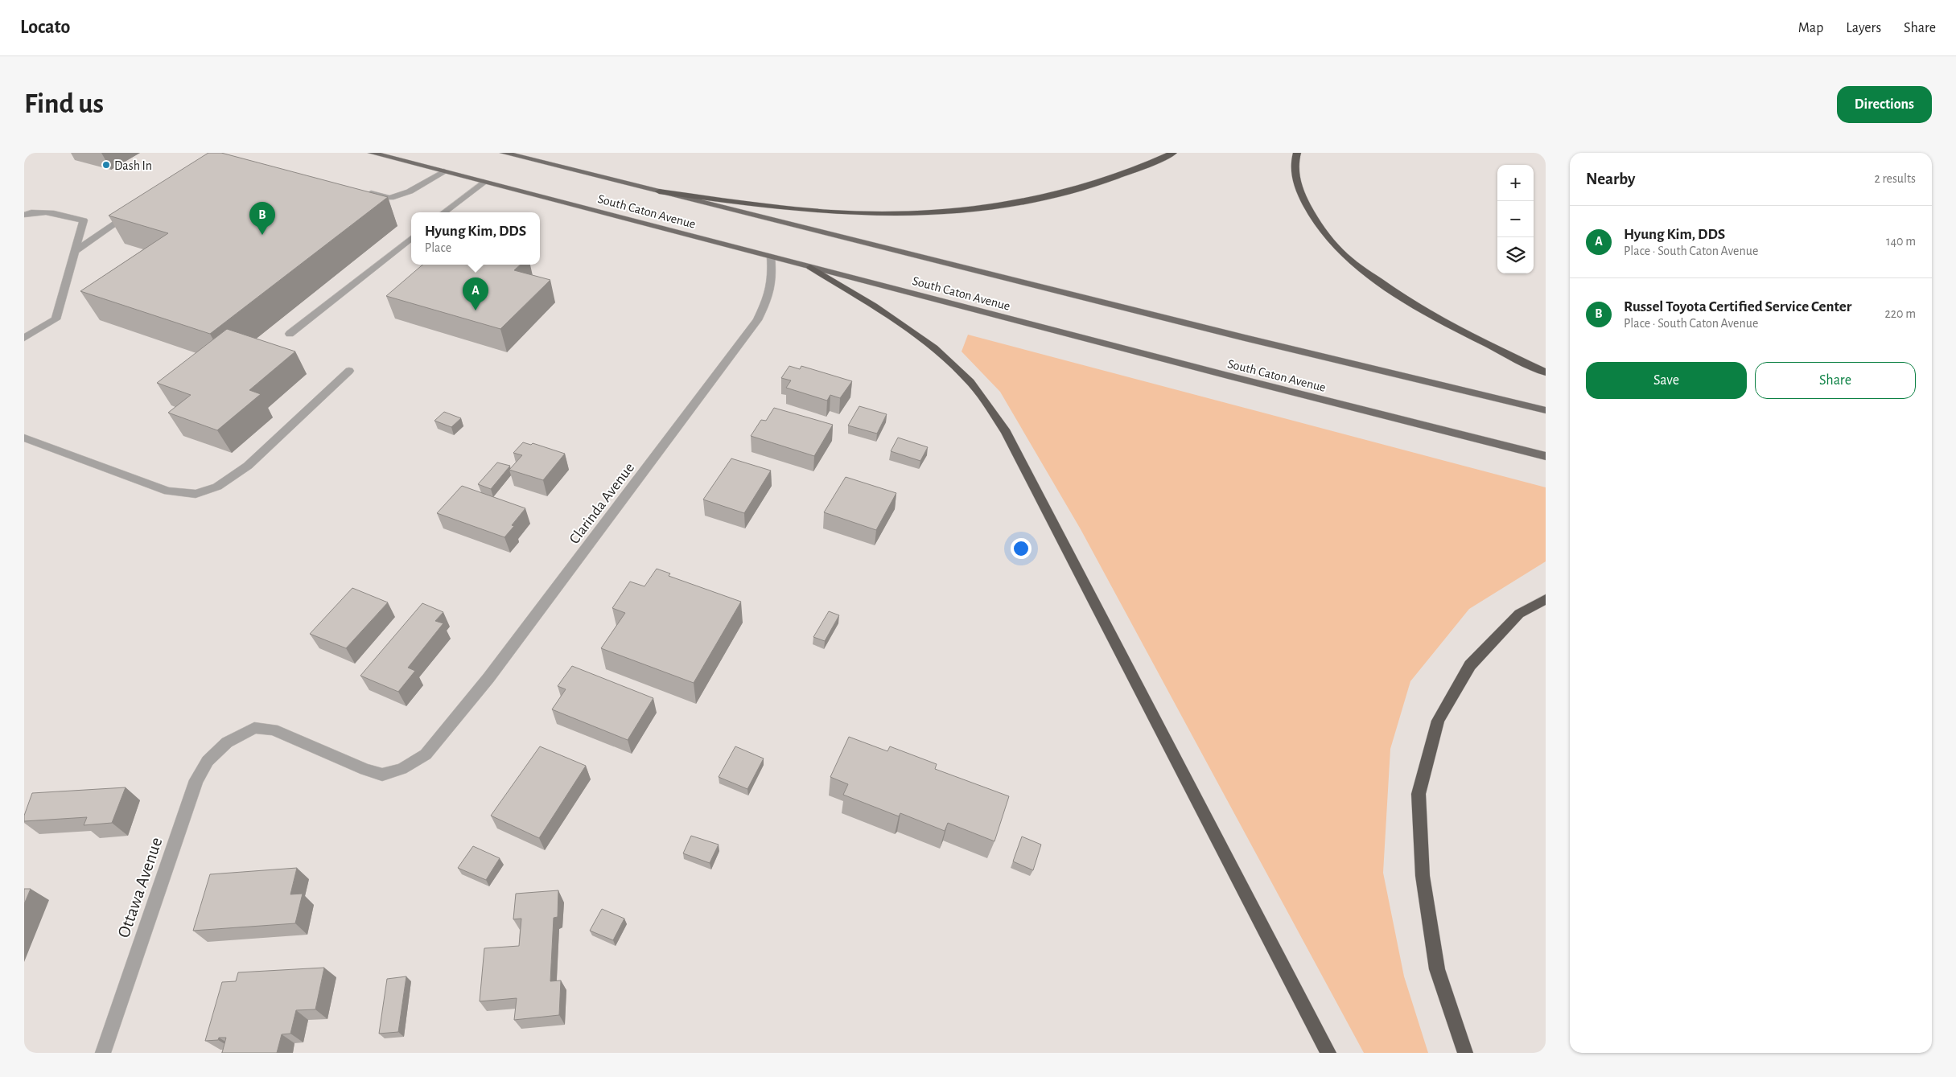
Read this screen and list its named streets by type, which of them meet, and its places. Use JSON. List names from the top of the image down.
{
  "streets": {
    "main road": ["South Caton Avenue"],
    "street": ["Clarinda Avenue", "Ottawa Avenue"]
  },
  "crossings": [
    ["South Caton Avenue", "Clarinda Avenue"],
    ["Clarinda Avenue", "Ottawa Avenue"]
  ],
  "places": ["Dash In"],
  "page": {
    "header": "Locato",
    "nav": ["Map", "Layers", "Share"],
    "buttons": [
      "Directions",
      ["Save", "Share"]
    ],
    "title": "Find us",
    "heading": ["Nearby", "2 results"],
    "map_buttons": ["+", "−"],
    "pins": ["B", "A"],
    "list": [
      {
        "mark": "A",
        "name": "Hyung Kim, DDS",
        "note": "Place · South Caton Avenue",
        "value": "140 m"
      },
      {
        "mark": "B",
        "name": "Russel Toyota Certified Service Center",
        "note": "Place · South Caton Avenue",
        "value": "220 m"
      }
    ],
    "popup": ["Hyung Kim, DDS", "Place"]
  }
}
